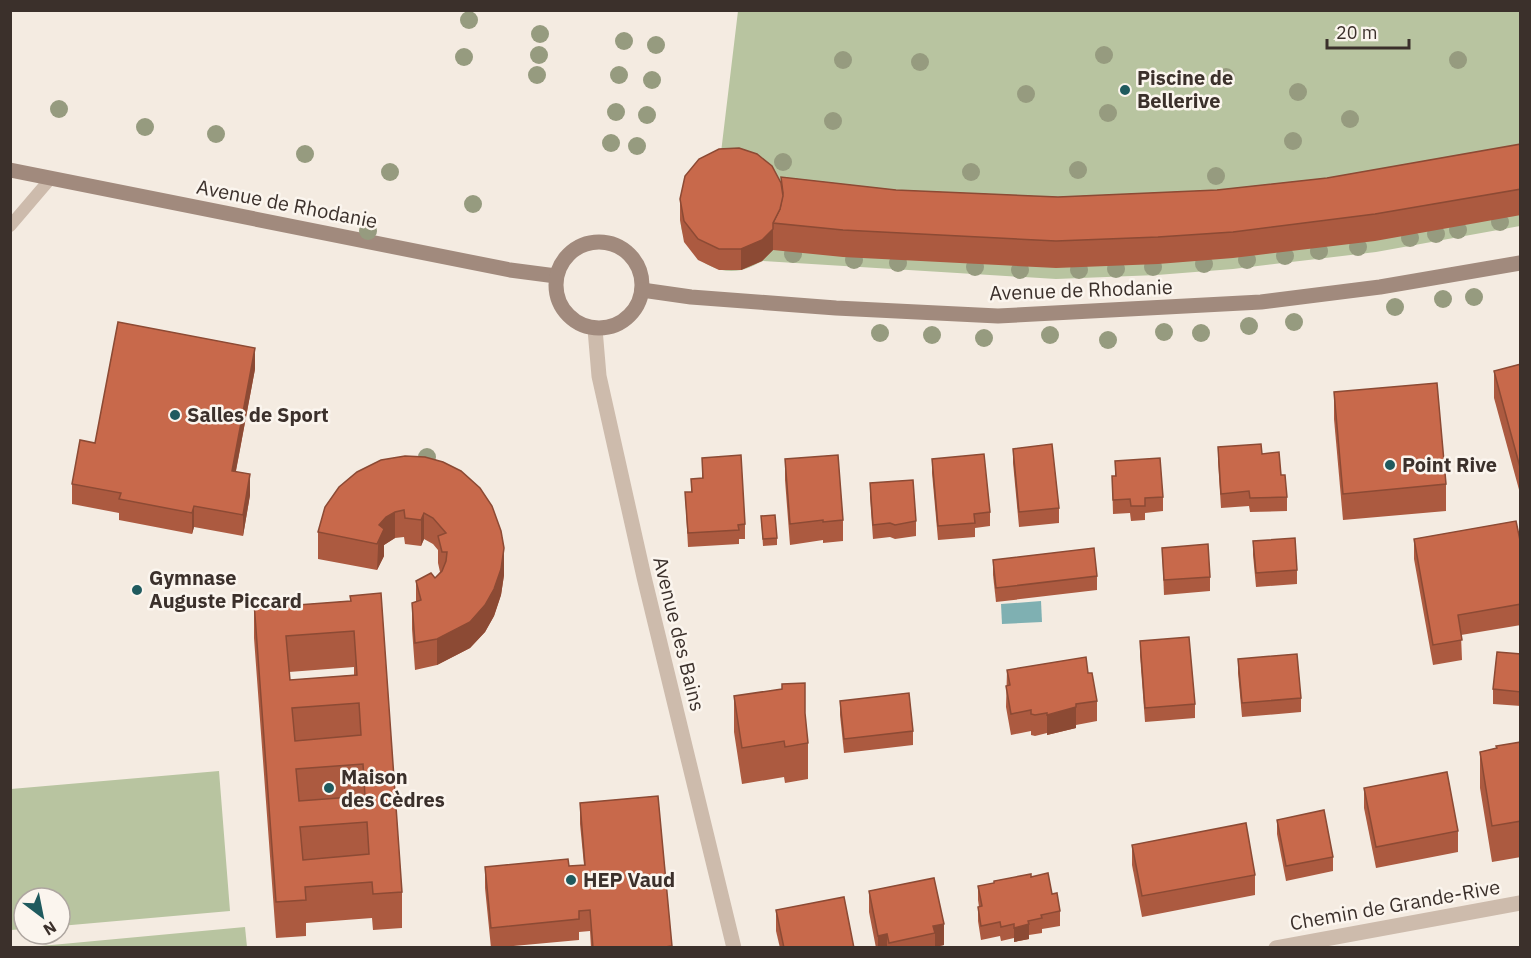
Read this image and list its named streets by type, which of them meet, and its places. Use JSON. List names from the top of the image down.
{
  "streets": {
    "main road": ["Avenue de Rhodanie"],
    "street": ["Avenue des Bains", "Chemin de Grande-Rive"]
  },
  "crossings": [
    ["Avenue de Rhodanie", "Avenue des Bains"]
  ],
  "places": [
    "Piscine de Bellerive",
    "Salles de Sport",
    "Point Rive",
    "Gymnase Auguste Piccard",
    "Maison des Cèdres",
    "HEP Vaud"
  ],
  "scale_bar": "20 m",
  "north": "bottom right"
}
